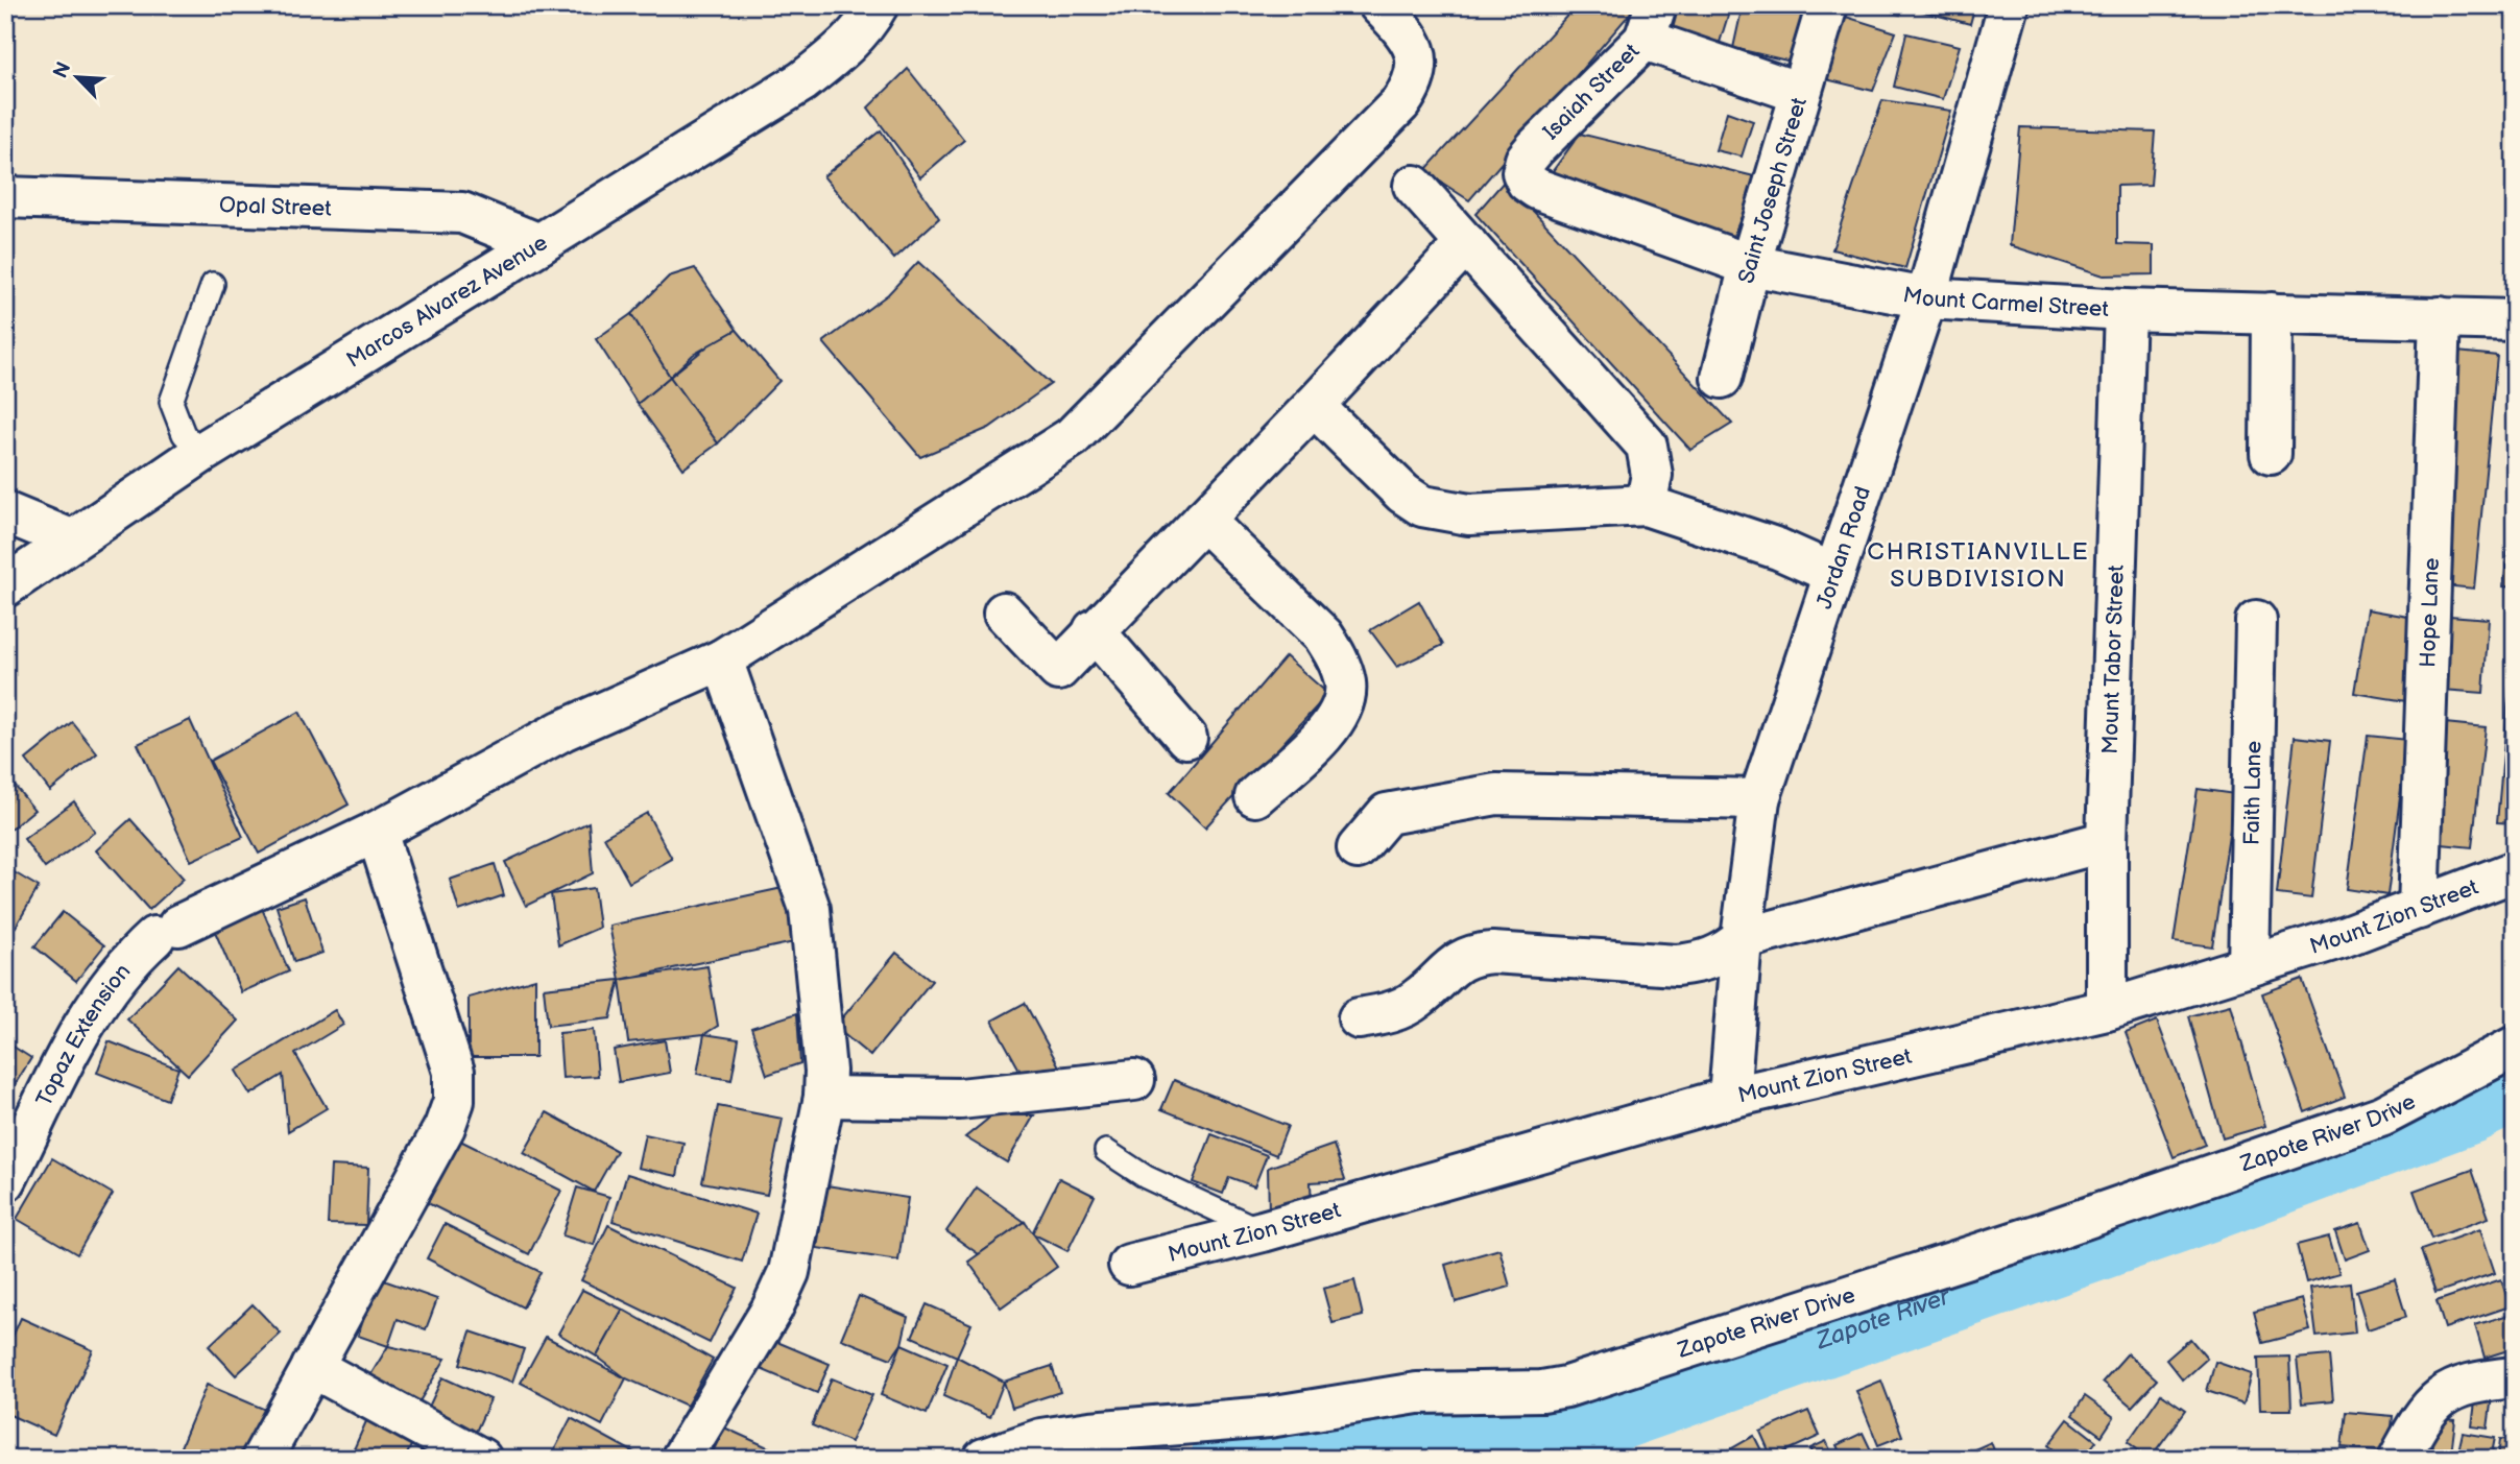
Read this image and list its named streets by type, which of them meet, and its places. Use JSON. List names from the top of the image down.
{
  "streets": {
    "street": [
      "Isaiah Street",
      "Saint Joseph Street",
      "Opal Street",
      "Mount Carmel Street",
      "Marcos Alvarez Avenue",
      "Jordan Road",
      "Hope Lane",
      "Mount Tabor Street",
      "Faith Lane",
      "Mount Zion Street",
      "Topaz Extension",
      "Zapote River Drive"
    ]
  },
  "crossings": [
    ["Isaiah Street", "Saint Joseph Street"],
    ["Isaiah Street", "Mount Carmel Street"],
    ["Saint Joseph Street", "Mount Carmel Street"],
    ["Opal Street", "Marcos Alvarez Avenue"],
    ["Mount Carmel Street", "Jordan Road"],
    ["Mount Carmel Street", "Hope Lane"],
    ["Mount Carmel Street", "Mount Tabor Street"],
    ["Jordan Road", "Mount Zion Street"],
    ["Hope Lane", "Mount Zion Street"],
    ["Mount Tabor Street", "Mount Zion Street"],
    ["Faith Lane", "Mount Zion Street"]
  ],
  "districts": ["CHRISTIANVILLE SUBDIVISION"],
  "water": ["Zapote River"],
  "north": "top left"
}
